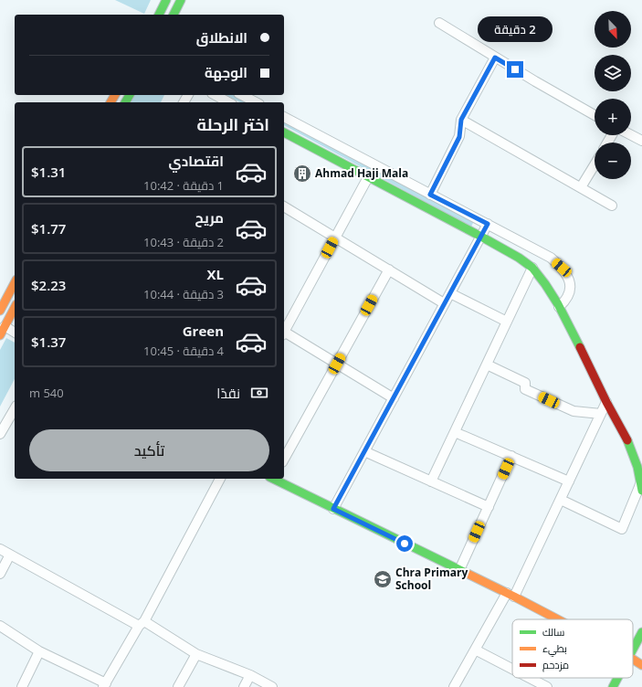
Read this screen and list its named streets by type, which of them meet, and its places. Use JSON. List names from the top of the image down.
{
  "places": {
    "building": ["Ahmad Haji Mala"],
    "school or university": ["Chra Primary School"]
  },
  "legend": ["سالك", "بطيء", "مزدحم"],
  "north": "bottom right",
  "page": {
    "map_buttons": ["+", "−"],
    "banner": ["الانطلاق", "الوجهة"],
    "bubble": "2 دقيقة",
    "heading": "اختر الرحلة",
    "list": [
      {
        "name": "اقتصادي",
        "note": "1 دقيقة · 10:42",
        "value": "$1.31"
      },
      {
        "name": "مريح",
        "note": "2 دقيقة · 10:43",
        "value": "$1.77"
      },
      {
        "name": "XL",
        "note": "3 دقيقة · 10:44",
        "value": "$2.23"
      },
      {
        "name": "Green",
        "note": "4 دقيقة · 10:45",
        "value": "$1.37"
      }
    ],
    "pay": ["نقدًا", "540 m"],
    "buttons": "تأكيد"
  }
}
